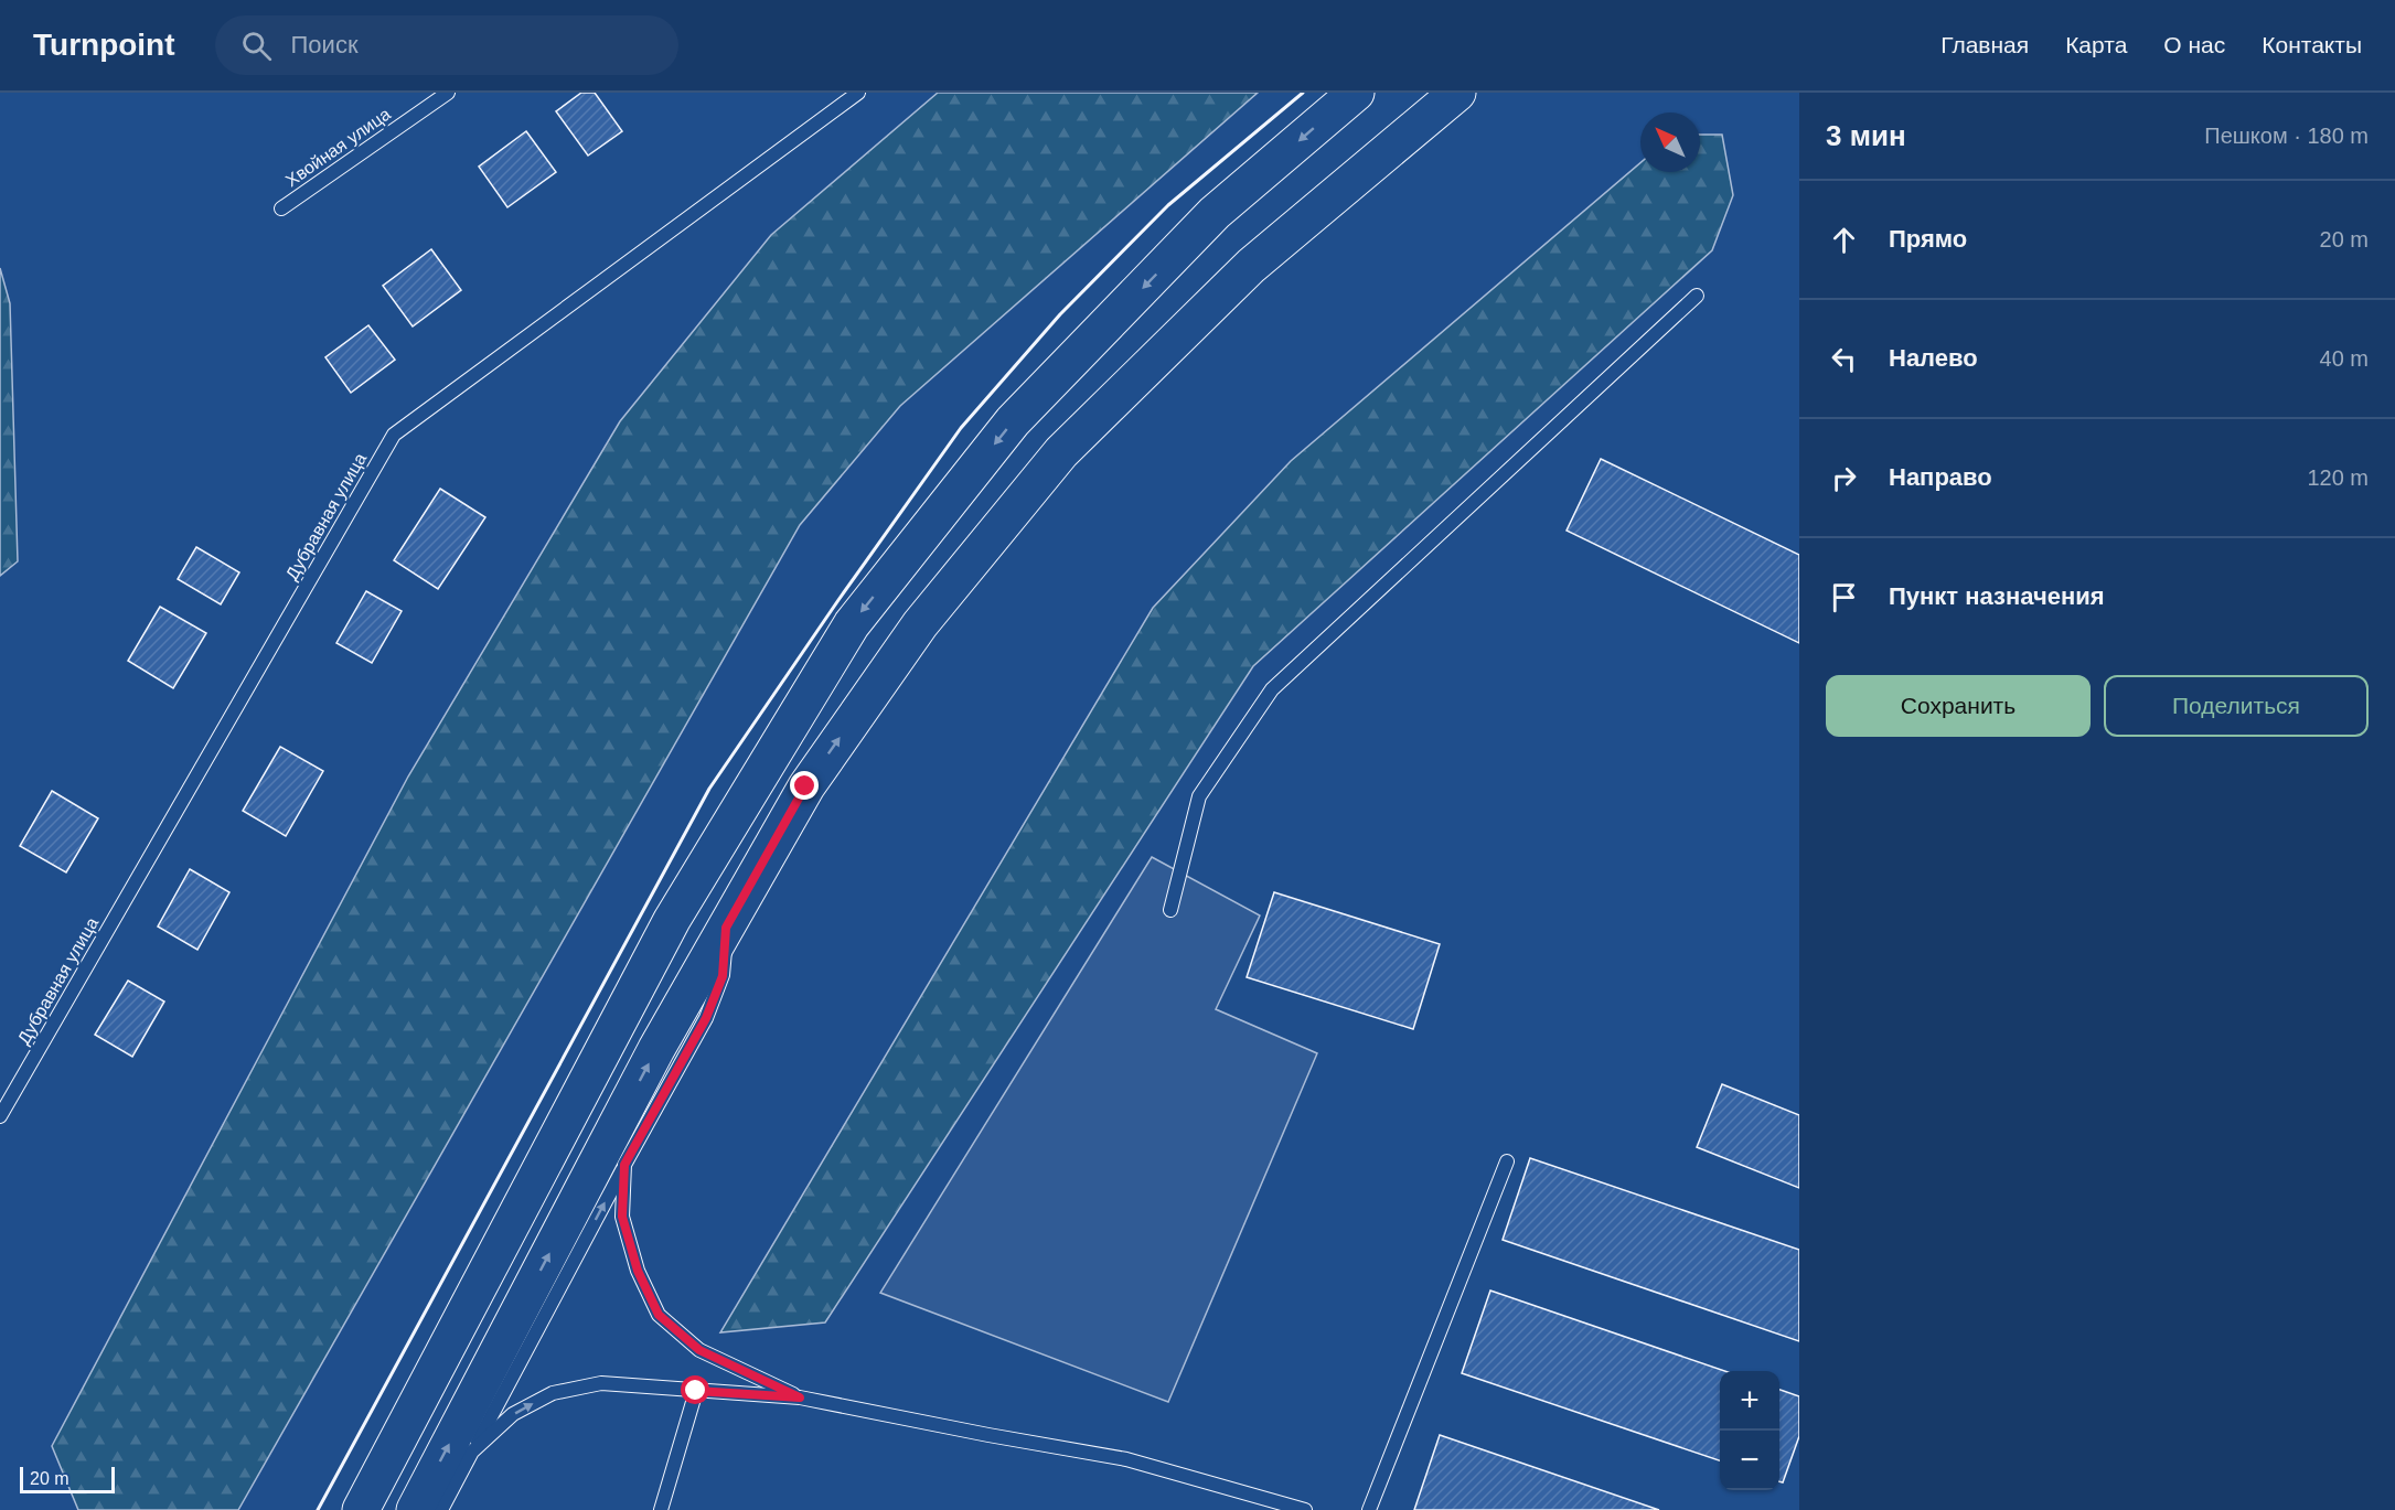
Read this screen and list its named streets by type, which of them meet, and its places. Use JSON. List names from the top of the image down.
{
  "streets": {
    "lane": ["Хвойная улица", "Дубравная улица"]
  },
  "scale_bar": "20 m",
  "north": "top left",
  "page": {
    "header": "Turnpoint",
    "search": "Поиск",
    "nav": [
      "Главная",
      "Карта",
      "О нас",
      "Контакты"
    ],
    "heading": ["3 мин", "Пешком · 180 m"],
    "list": [
      ["Прямо", "20 m"],
      ["Налево", "40 m"],
      ["Направо", "120 m"],
      "Пункт назначения"
    ],
    "buttons": ["Сохранить", "Поделиться"],
    "map_buttons": ["+", "−"],
    "scale": "20 m"
  }
}
